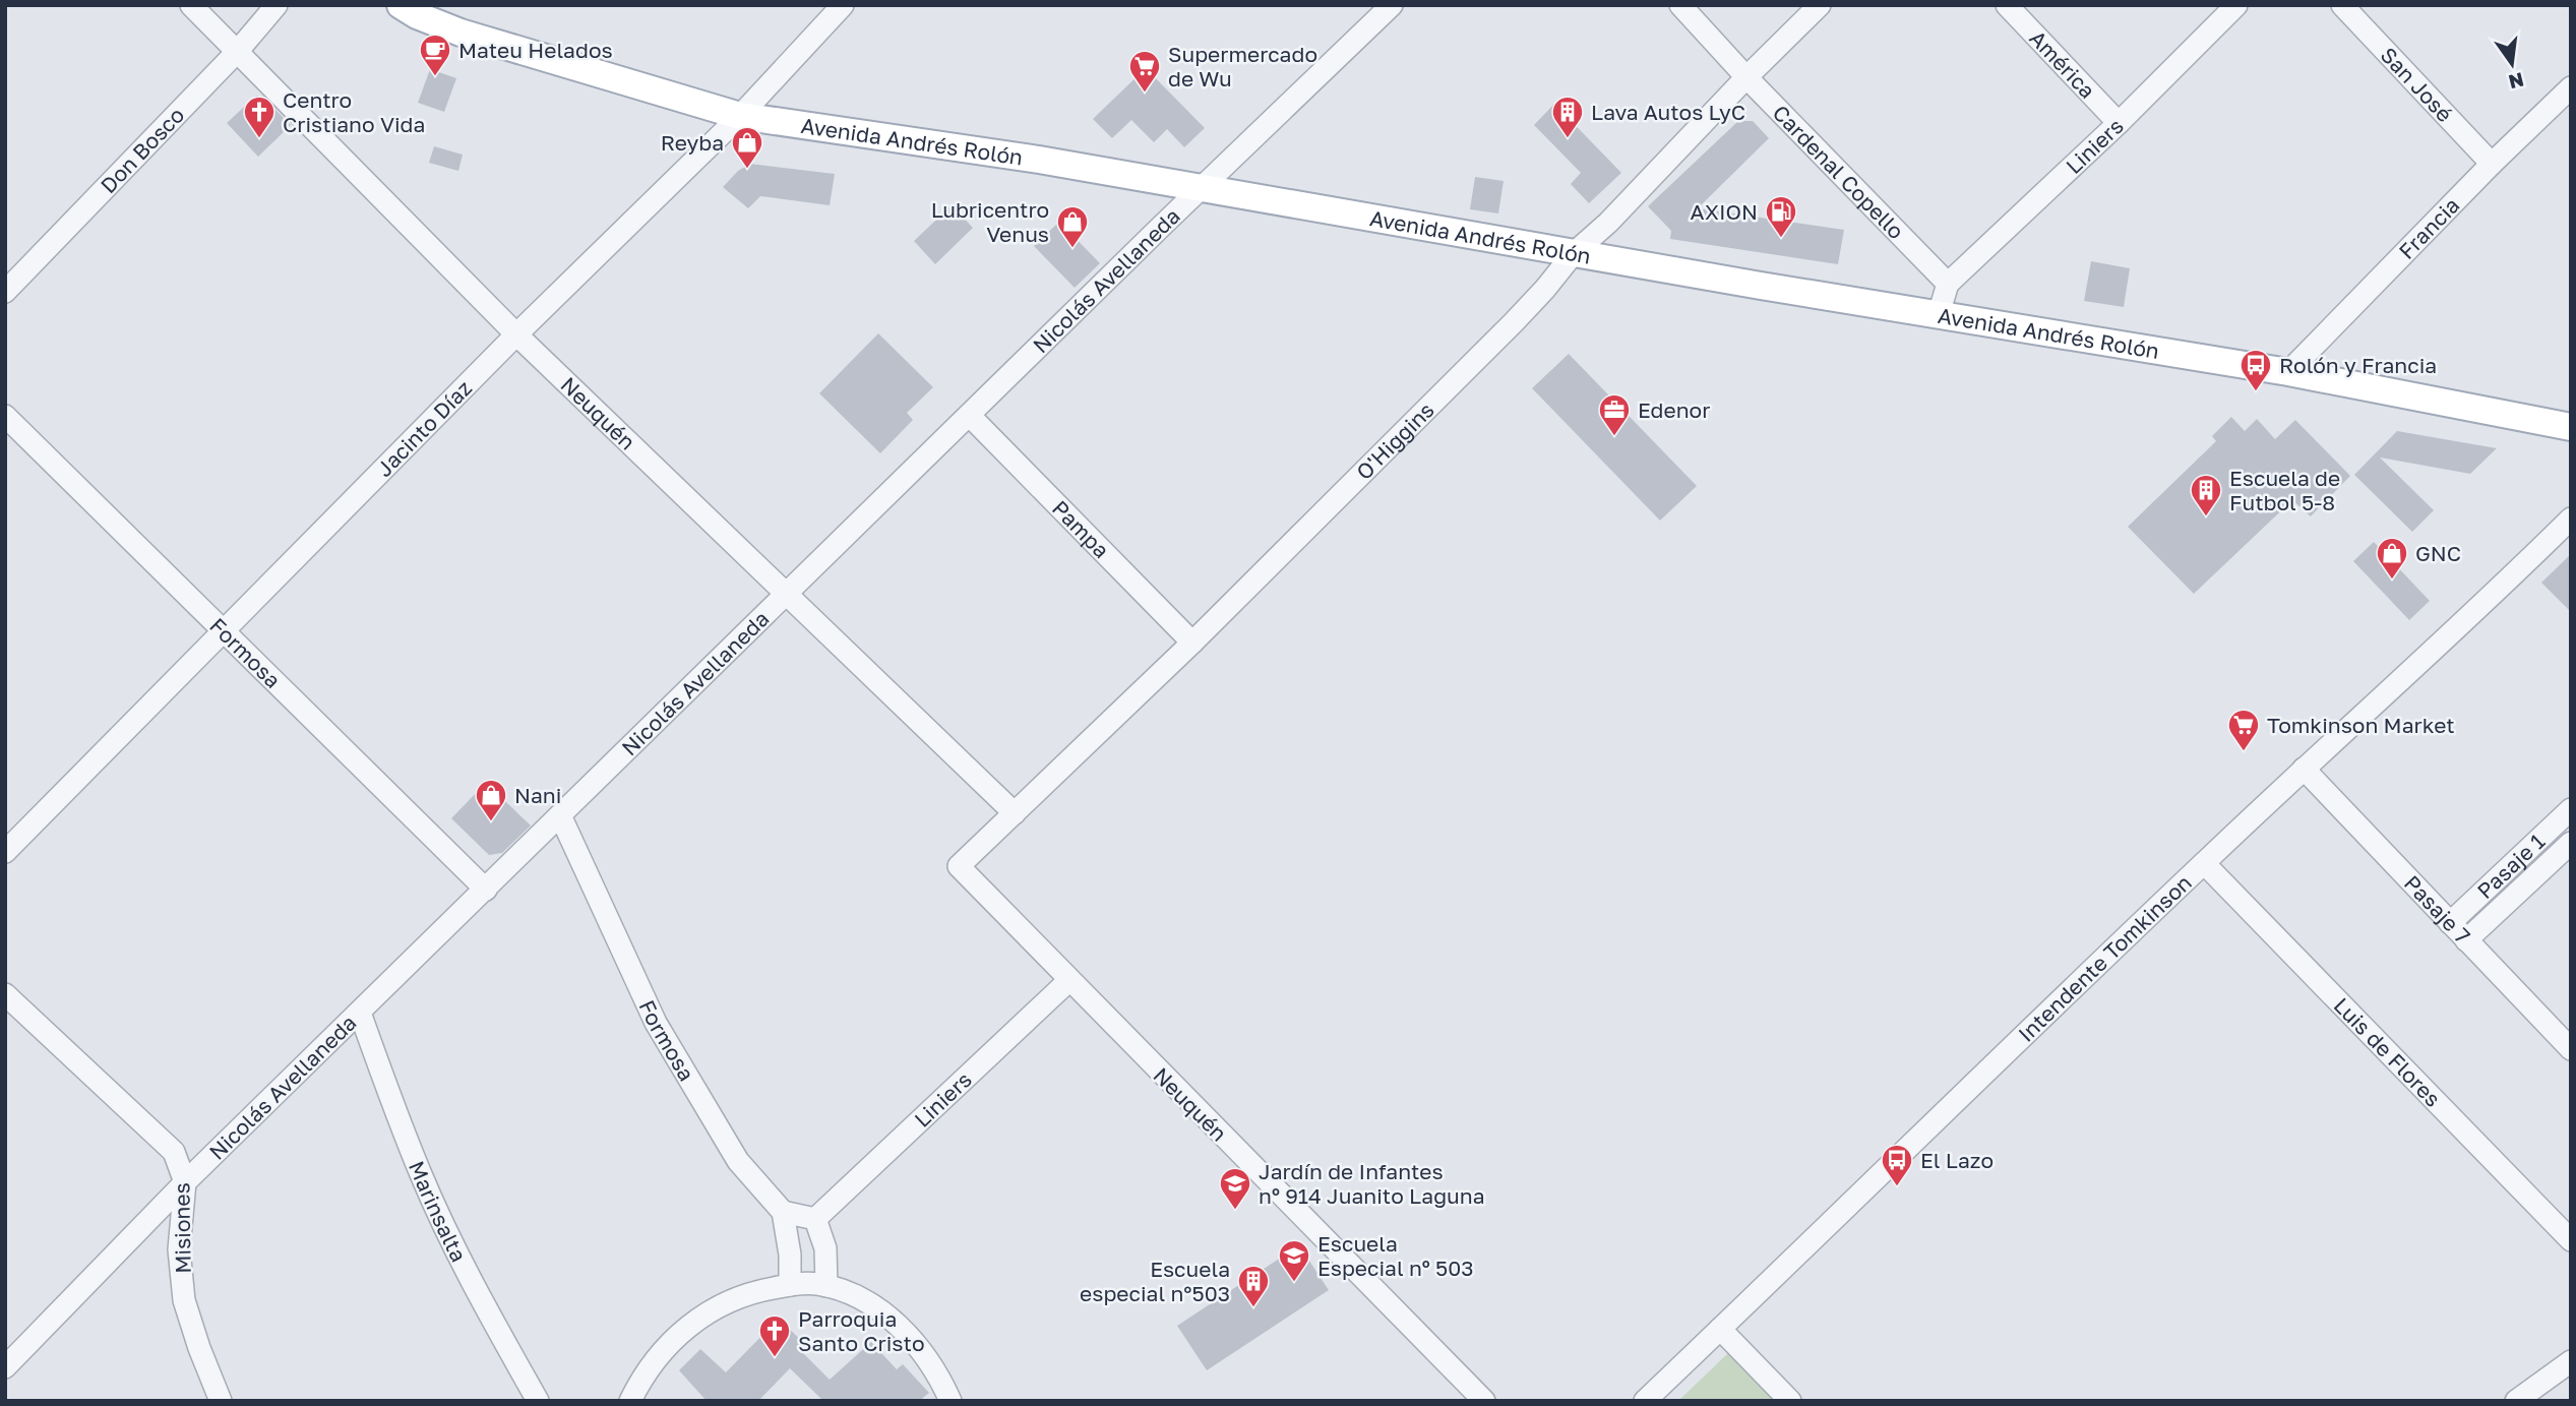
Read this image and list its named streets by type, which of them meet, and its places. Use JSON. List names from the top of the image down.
{
  "streets": {
    "main road": ["Avenida Andrés Rolón"],
    "street": [
      "América",
      "San José",
      "Liniers",
      "Don Bosco",
      "Cardenal Copello",
      "Francia",
      "Nicolás Avellaneda",
      "Neuquén",
      "Jacinto Díaz",
      "O'Higgins",
      "Pampa",
      "Formosa",
      "Pasaje 1",
      "Pasaje 7",
      "Intendente Tomkinson",
      "Luis de Flores",
      "Marinsalta",
      "Misiones"
    ]
  },
  "crossings": [
    ["América", "Liniers"],
    ["San José", "Francia"],
    ["Avenida Andrés Rolón", "Francia"],
    ["Avenida Andrés Rolón", "Nicolás Avellaneda"],
    ["Avenida Andrés Rolón", "Jacinto Díaz"],
    ["Avenida Andrés Rolón", "O'Higgins"],
    ["Liniers", "Cardenal Copello"],
    ["Liniers", "Neuquén"],
    ["Don Bosco", "Neuquén"],
    ["Cardenal Copello", "O'Higgins"],
    ["Nicolás Avellaneda", "Neuquén"],
    ["Nicolás Avellaneda", "Pampa"],
    ["Nicolás Avellaneda", "Formosa"],
    ["Nicolás Avellaneda", "Marinsalta"],
    ["Nicolás Avellaneda", "Misiones"],
    ["Neuquén", "Jacinto Díaz"],
    ["Neuquén", "O'Higgins"],
    ["Jacinto Díaz", "Formosa"],
    ["O'Higgins", "Pampa"],
    ["Pasaje 1", "Pasaje 7"],
    ["Pasaje 7", "Intendente Tomkinson"],
    ["Intendente Tomkinson", "Luis de Flores"]
  ],
  "places": {
    "cafe": ["Mateu Helados"],
    "supermarket": ["Supermercado de Wu", "Tomkinson Market"],
    "church": ["Centro Cristiano Vida", "Parroquia Santo Cristo"],
    "building": ["Lava Autos LyC", "Escuela de Futbol 5-8", "Escuela especial n°503"],
    "shop": [
      "Reyba",
      "Lubricentro Venus",
      "GNC",
      "Nani"
    ],
    "fuel station": ["AXION"],
    "bus stop": ["Rolón y Francia", "El Lazo"],
    "office": ["Edenor"],
    "school or university": ["Jardín de Infantes nº 914 Juanito Laguna", "Escuela Especial nº 503"]
  },
  "north": "bottom"
}
